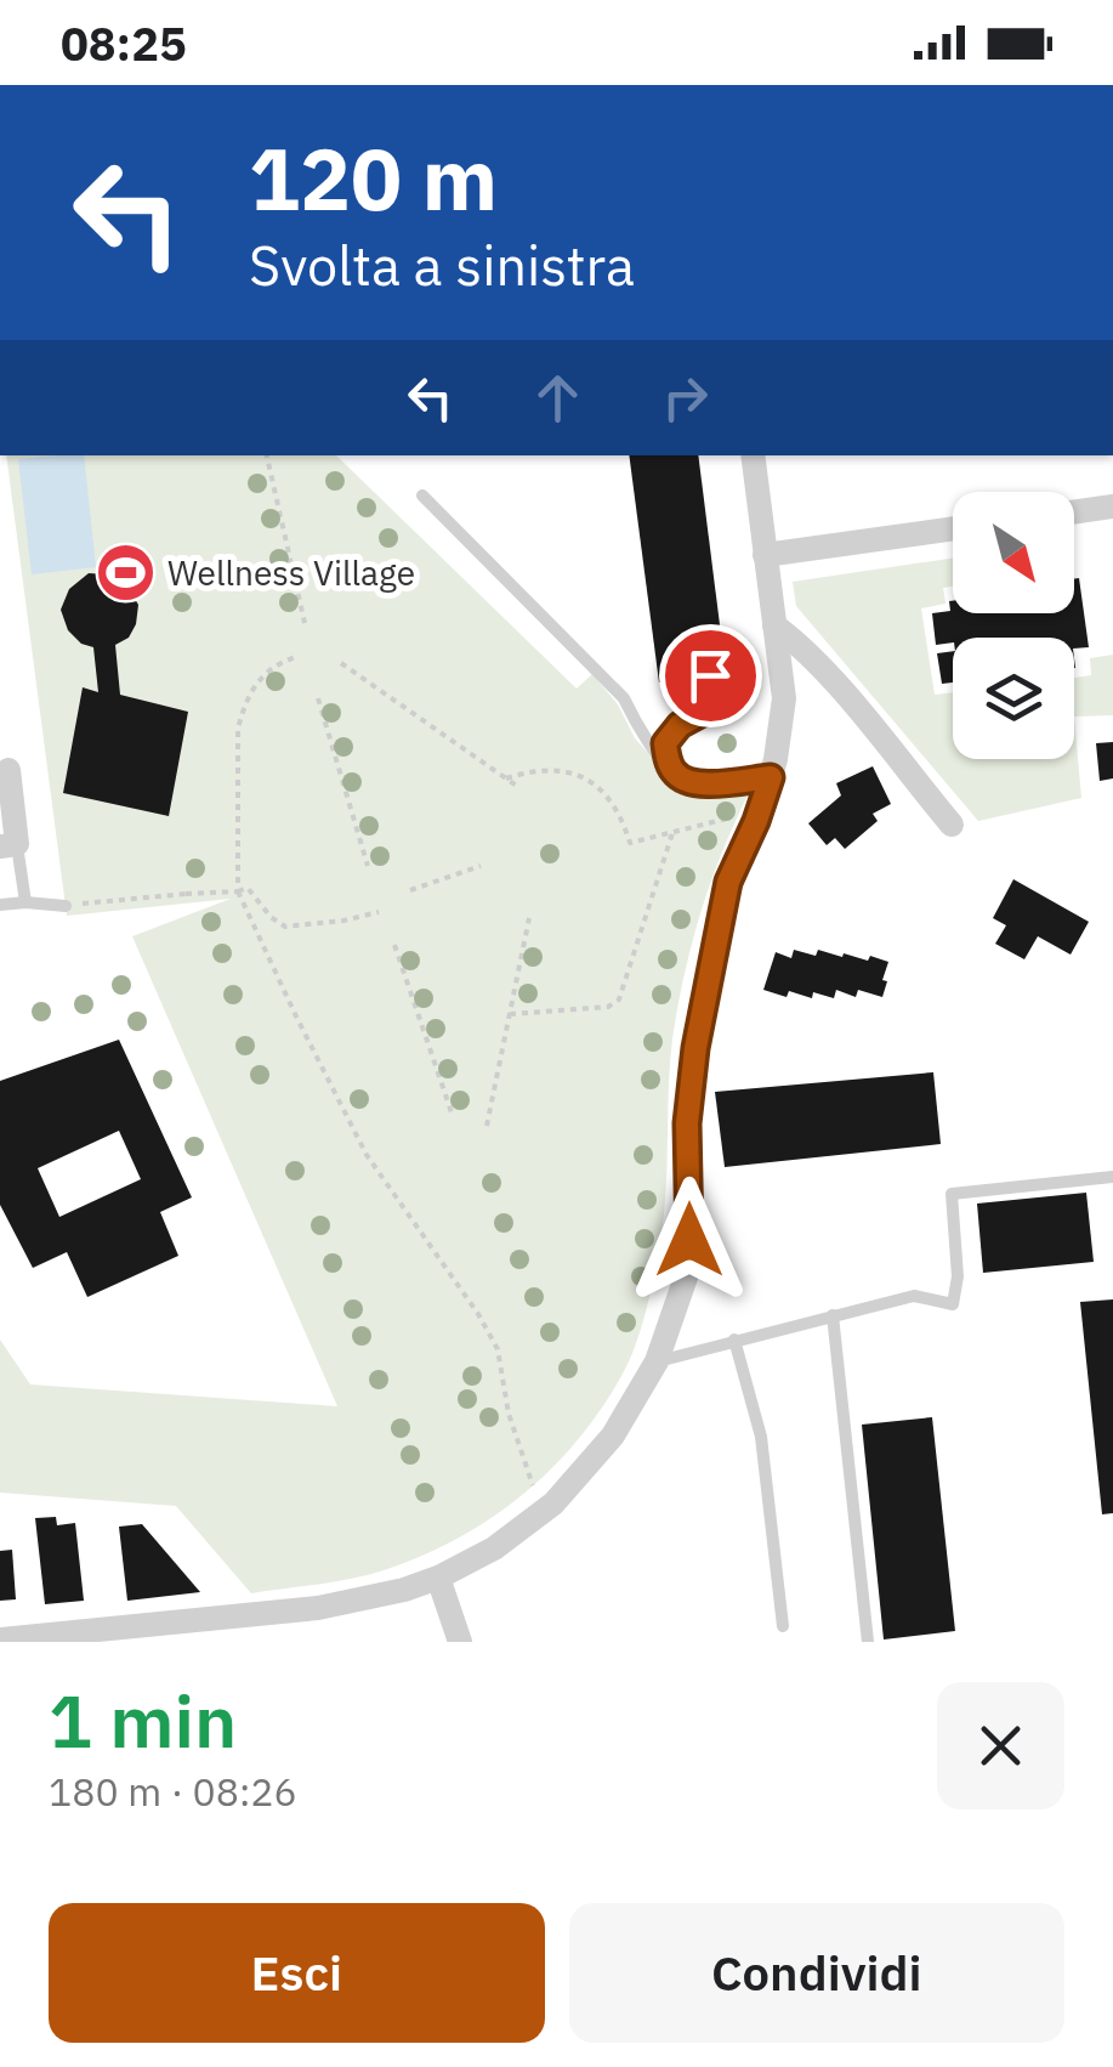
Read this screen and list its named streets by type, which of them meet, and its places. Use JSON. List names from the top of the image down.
{
  "places": {
    "sports": ["Wellness Village"]
  },
  "north": "bottom right",
  "page": {
    "status": "08:25",
    "turn": ["120 m", "Svolta a sinistra"],
    "heading": ["1 min", "180 m · 08:26"],
    "buttons": ["Esci", "Condividi"]
  }
}
